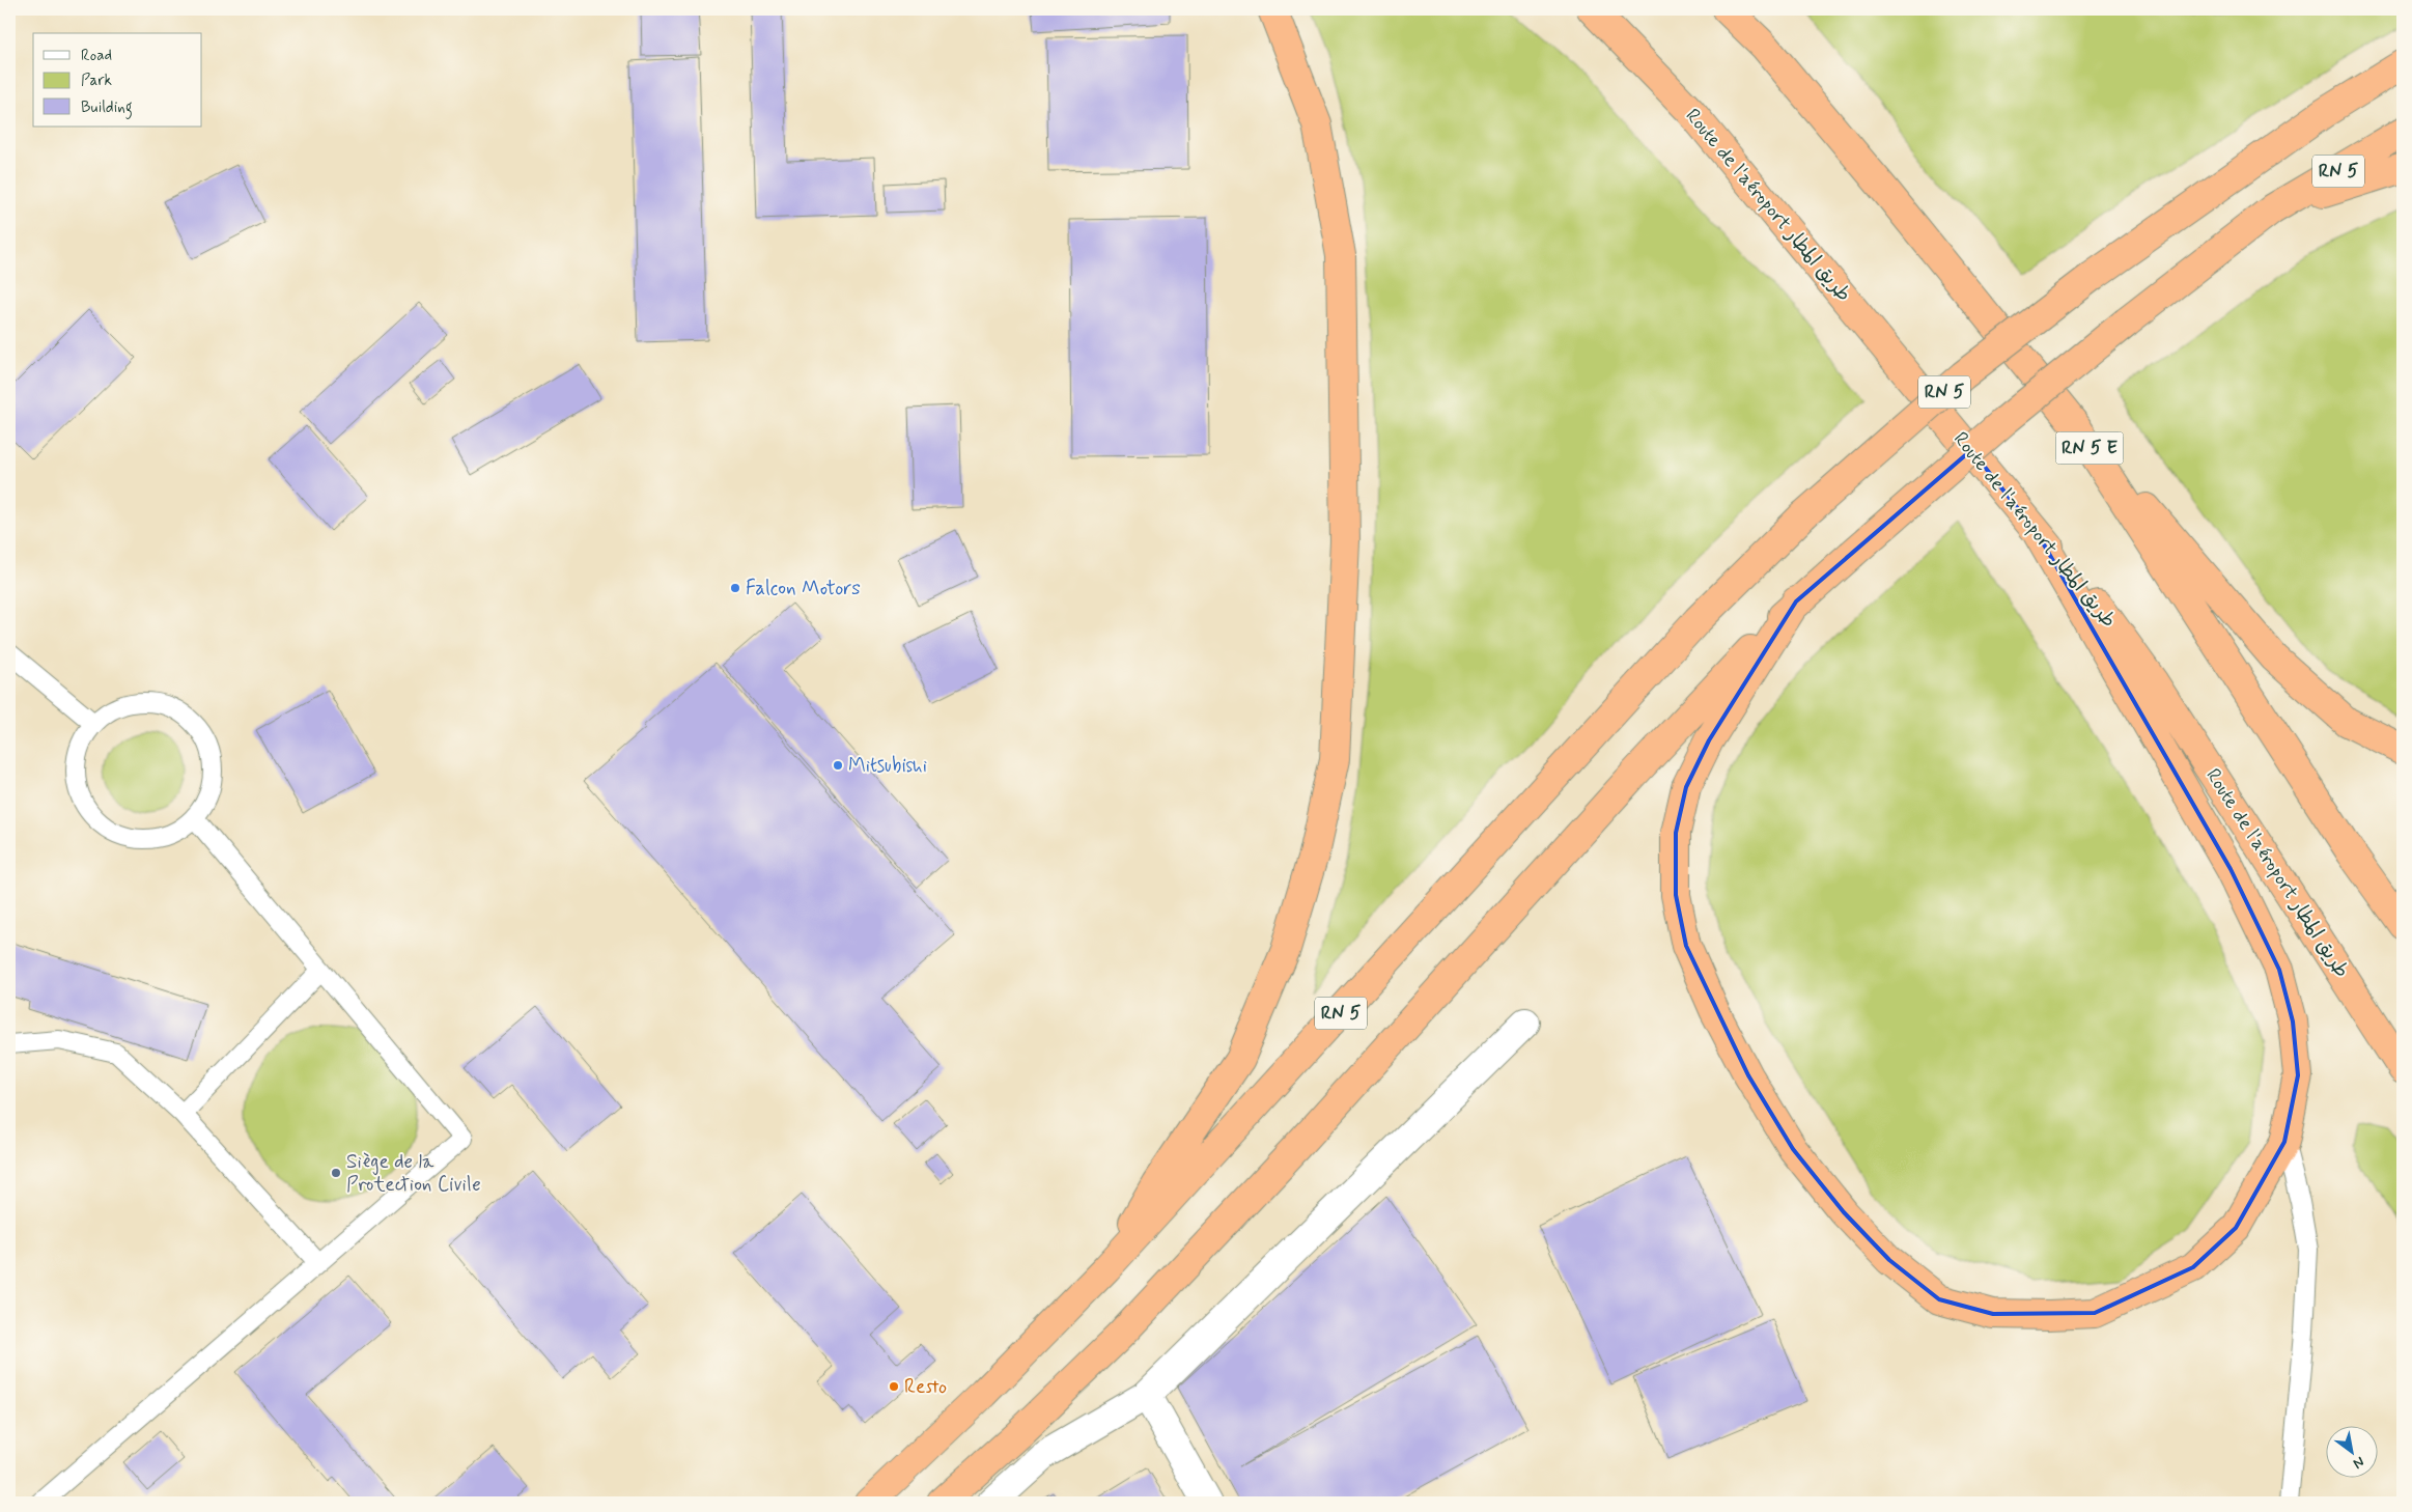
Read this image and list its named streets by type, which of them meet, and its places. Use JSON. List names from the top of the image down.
{
  "streets": {
    "highway": ["RN 5", "Route de l'aéroport طريق المطار", "RN 5 E"]
  },
  "places": [
    "Falcon Motors",
    "Mitsubishi",
    "Siège de la Protection Civile",
    "Resto"
  ],
  "legend": ["Road", "Park", "Building"],
  "north": "bottom right"
}
